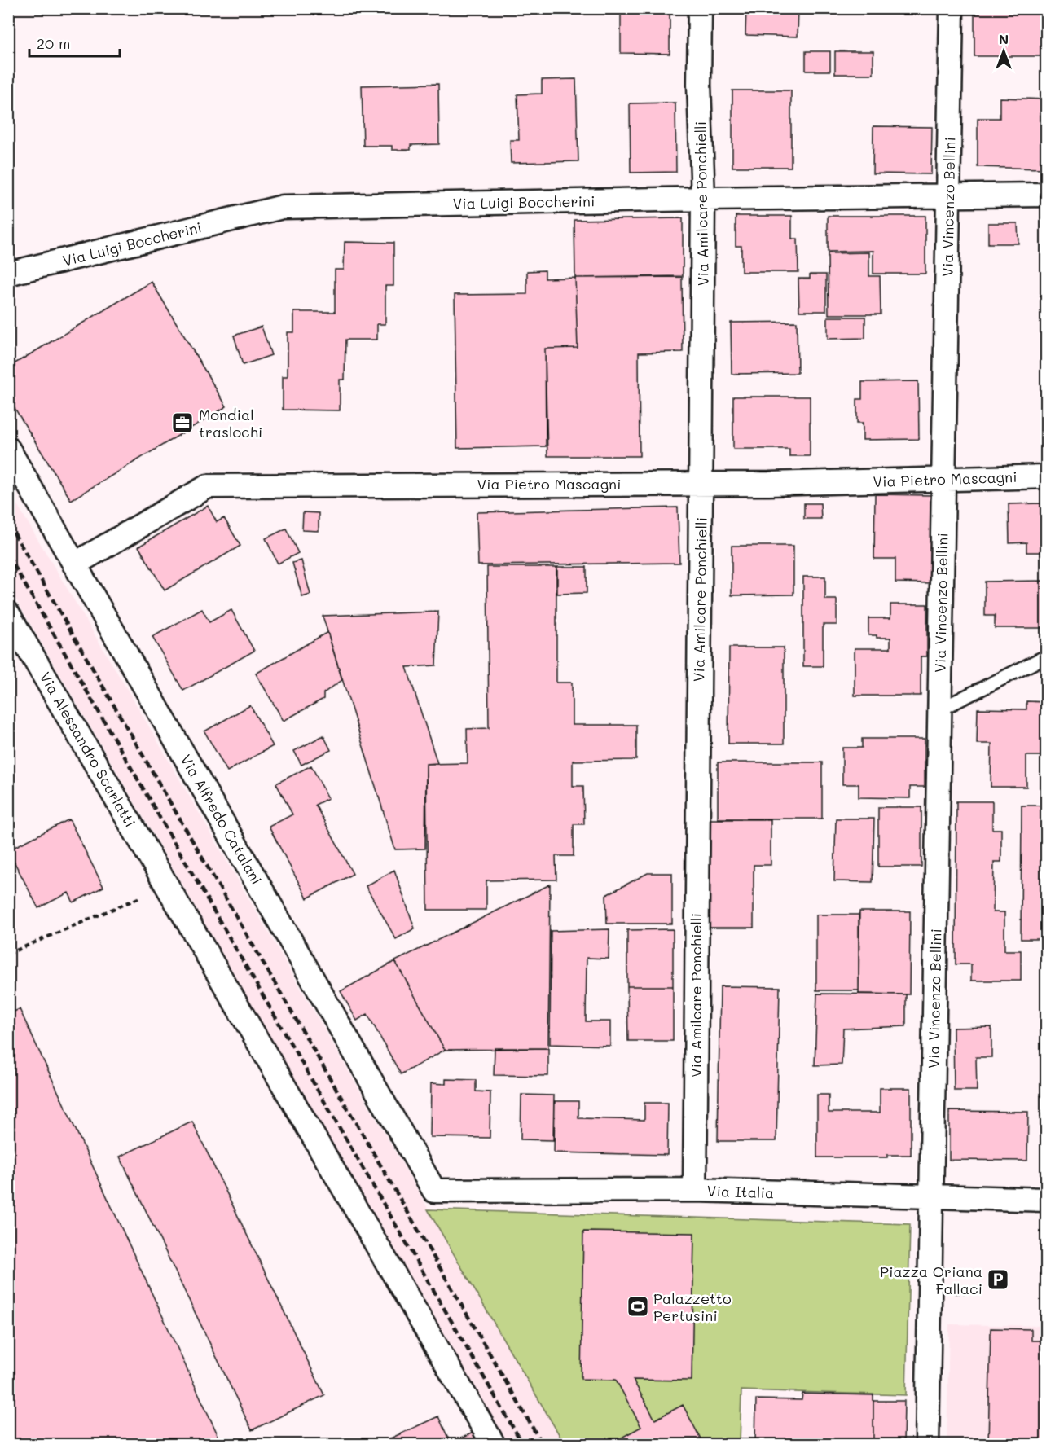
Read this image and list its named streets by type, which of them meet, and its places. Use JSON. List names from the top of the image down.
{
  "streets": {
    "street": [
      "Via Luigi Boccherini",
      "Via Amilcare Ponchielli",
      "Via Vincenzo Bellini",
      "Via Pietro Mascagni",
      "Via Alessandro Scarlatti",
      "Via Alfredo Catalani",
      "Via Italia"
    ]
  },
  "crossings": [
    ["Via Luigi Boccherini", "Via Amilcare Ponchielli"],
    ["Via Luigi Boccherini", "Via Vincenzo Bellini"],
    ["Via Amilcare Ponchielli", "Via Pietro Mascagni"],
    ["Via Amilcare Ponchielli", "Via Italia"],
    ["Via Vincenzo Bellini", "Via Pietro Mascagni"],
    ["Via Vincenzo Bellini", "Via Italia"],
    ["Via Pietro Mascagni", "Via Alfredo Catalani"],
    ["Via Alfredo Catalani", "Via Italia"]
  ],
  "places": {
    "office": ["Mondial traslochi"],
    "parking": ["Piazza Oriana Fallaci"],
    "sports": ["Palazzetto Pertusini"]
  },
  "scale_bar": "20 m",
  "north": "top"
}
